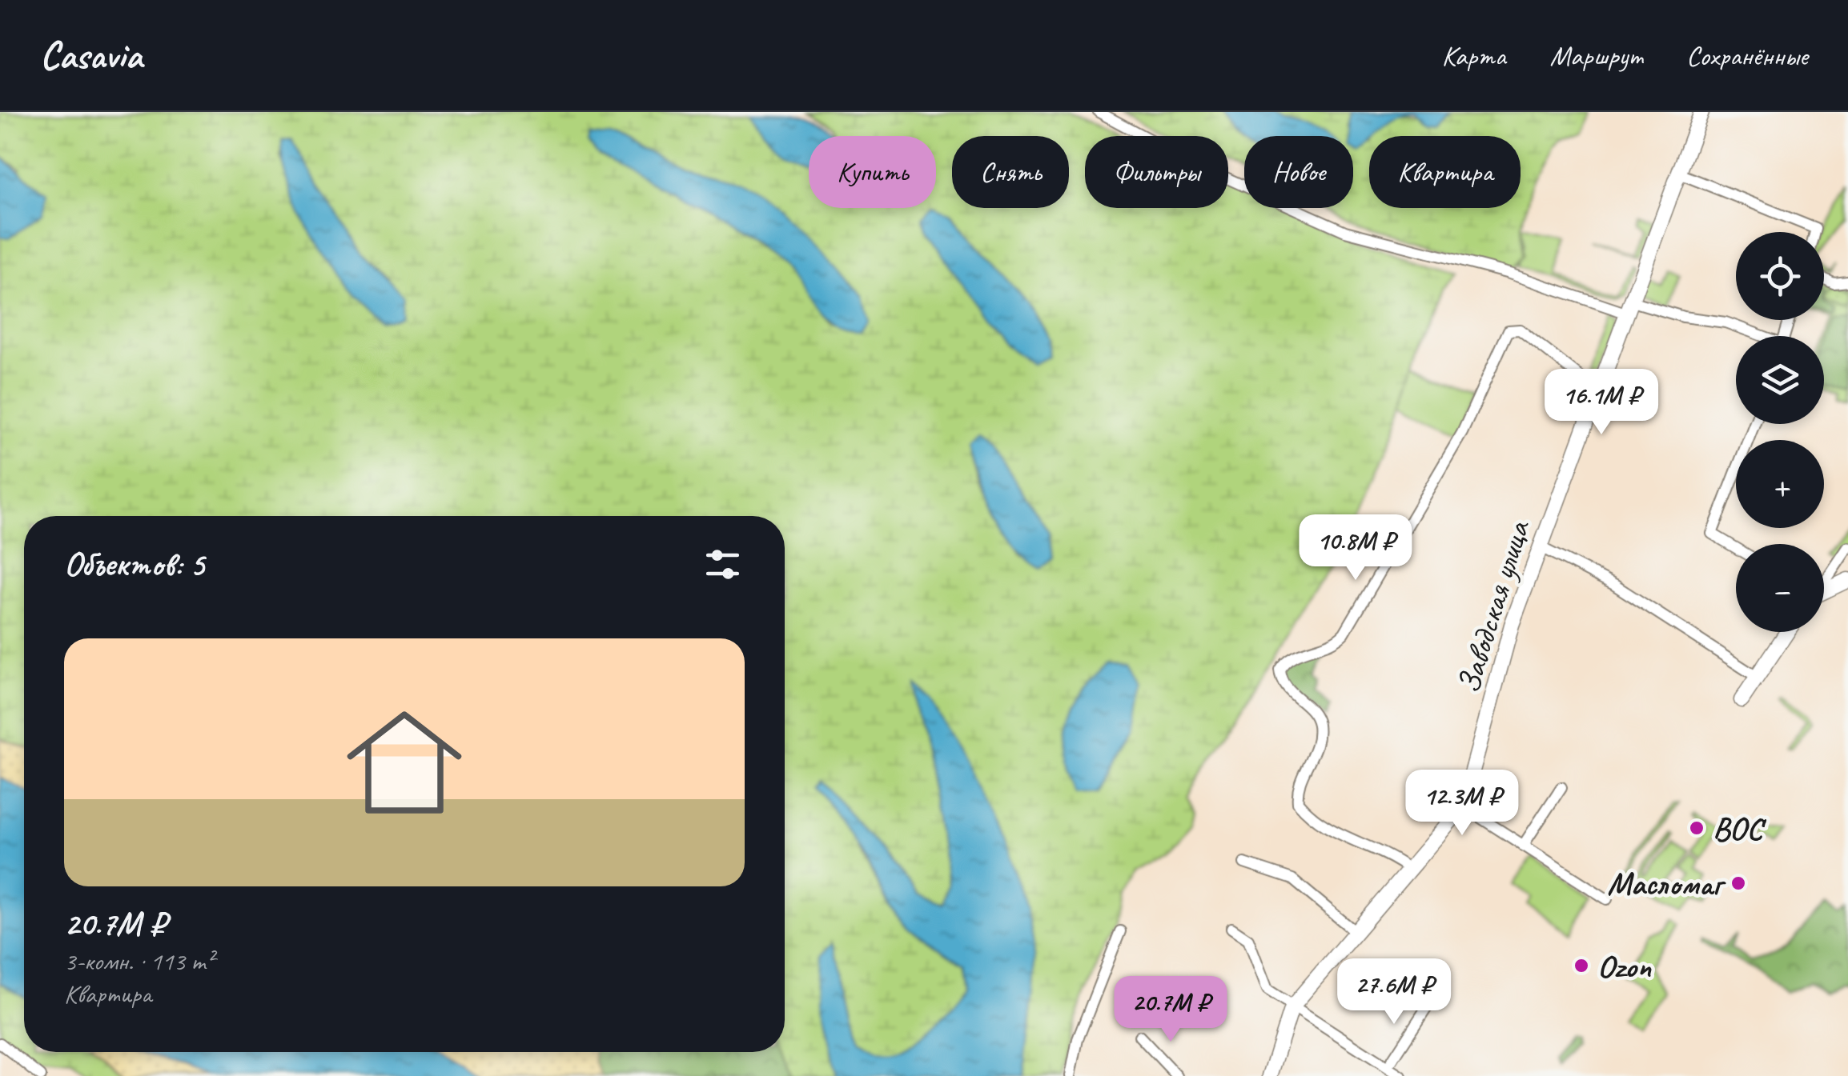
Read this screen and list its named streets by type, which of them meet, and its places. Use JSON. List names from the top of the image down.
{
  "streets": {
    "street": ["Заводская улица"]
  },
  "places": ["ВОС", "Масломаг", "Ozon"],
  "page": {
    "header": "Casavia",
    "nav": ["Карта", "Маршрут", "Сохранённые"],
    "chip": [
      "Купить",
      "Снять",
      "Фильтры",
      "Новое",
      "Квартира"
    ],
    "map_buttons": ["+", "−"],
    "price": [
      "16.1M ₽",
      "10.8M ₽",
      "12.3M ₽",
      "27.6M ₽",
      "20.7M ₽"
    ],
    "heading": "Объектов: 5",
    "list": [
      {
        "name": "20.7M ₽",
        "note": "3-комн. · 113 m² · Квартира"
      }
    ]
  }
}
